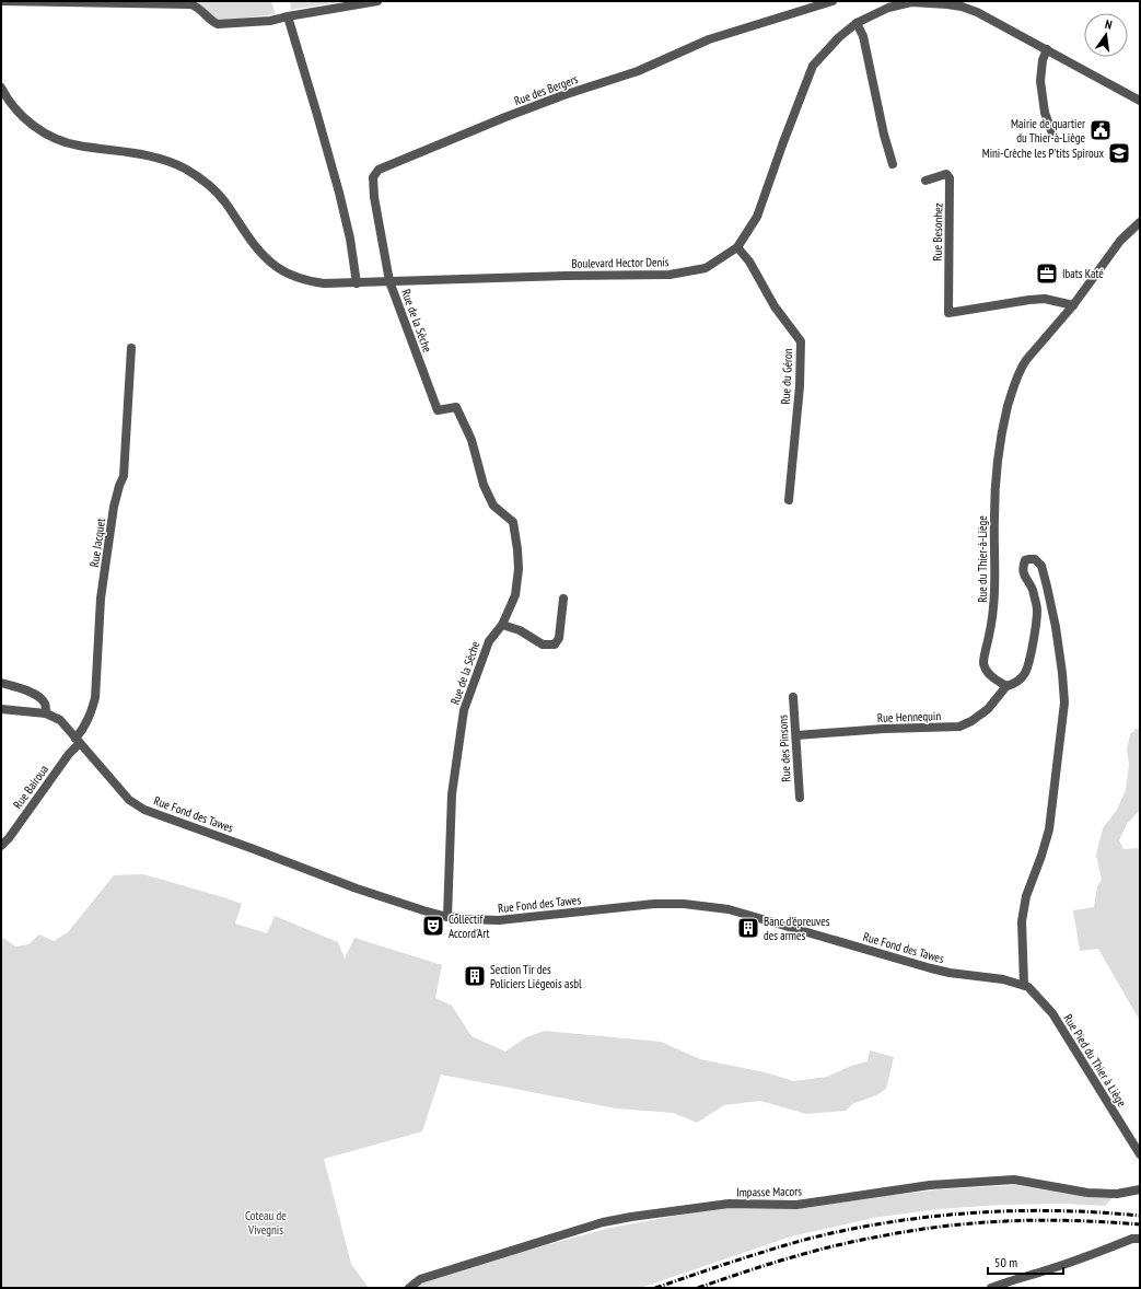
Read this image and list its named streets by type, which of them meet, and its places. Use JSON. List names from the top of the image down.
{
  "streets": {
    "street": [
      "Rue des Bergers",
      "Rue Besonhez",
      "Boulevard Hector Denis",
      "Rue de la Sèche",
      "Rue du Géron",
      "Rue Jacquet",
      "Rue du Thier-à-Liège",
      "Rue Hennequin",
      "Rue des Pinsons",
      "Rue Bairoua",
      "Rue Fond des Tawes",
      "Rue Pied du Thier à Liège",
      "Impasse Macors"
    ]
  },
  "crossings": [
    ["Rue des Bergers", "Boulevard Hector Denis"],
    ["Rue des Bergers", "Rue de la Sèche"],
    ["Rue Besonhez", "Rue du Thier-à-Liège"],
    ["Boulevard Hector Denis", "Rue de la Sèche"],
    ["Boulevard Hector Denis", "Rue du Géron"],
    ["Rue de la Sèche", "Rue Fond des Tawes"],
    ["Rue Jacquet", "Rue Bairoua"],
    ["Rue Jacquet", "Rue Fond des Tawes"],
    ["Rue du Thier-à-Liège", "Rue Hennequin"],
    ["Rue Hennequin", "Rue des Pinsons"],
    ["Rue Bairoua", "Rue Fond des Tawes"],
    ["Rue Fond des Tawes", "Rue Pied du Thier à Liège"]
  ],
  "parks": ["Coteau de Vivegnis"],
  "places": {
    "public building": ["Mairie de quartier du Thier-à-Liège"],
    "school or university": ["Mini-Crèche les P'tits Spiroux"],
    "office": ["Ibats Katé"],
    "theatre": ["Collectif Accord'Art"],
    "building": ["Banc d'épreuves des armes", "Section Tir des Policiers Liégeois asbl"]
  },
  "scale_bar": "50 m",
  "north": "top"
}
